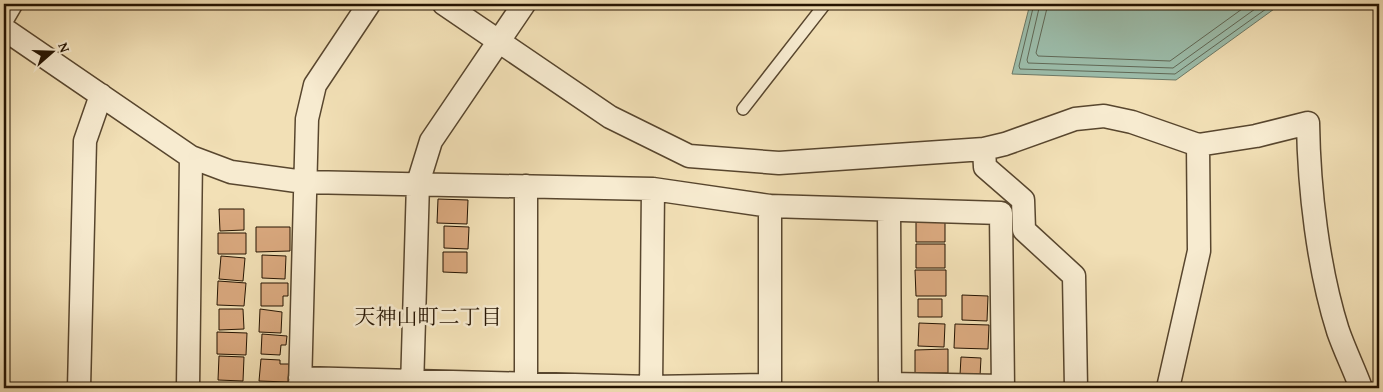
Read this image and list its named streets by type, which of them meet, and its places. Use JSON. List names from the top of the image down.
{
  "districts": ["天神山町二丁目"],
  "north": "right"
}
